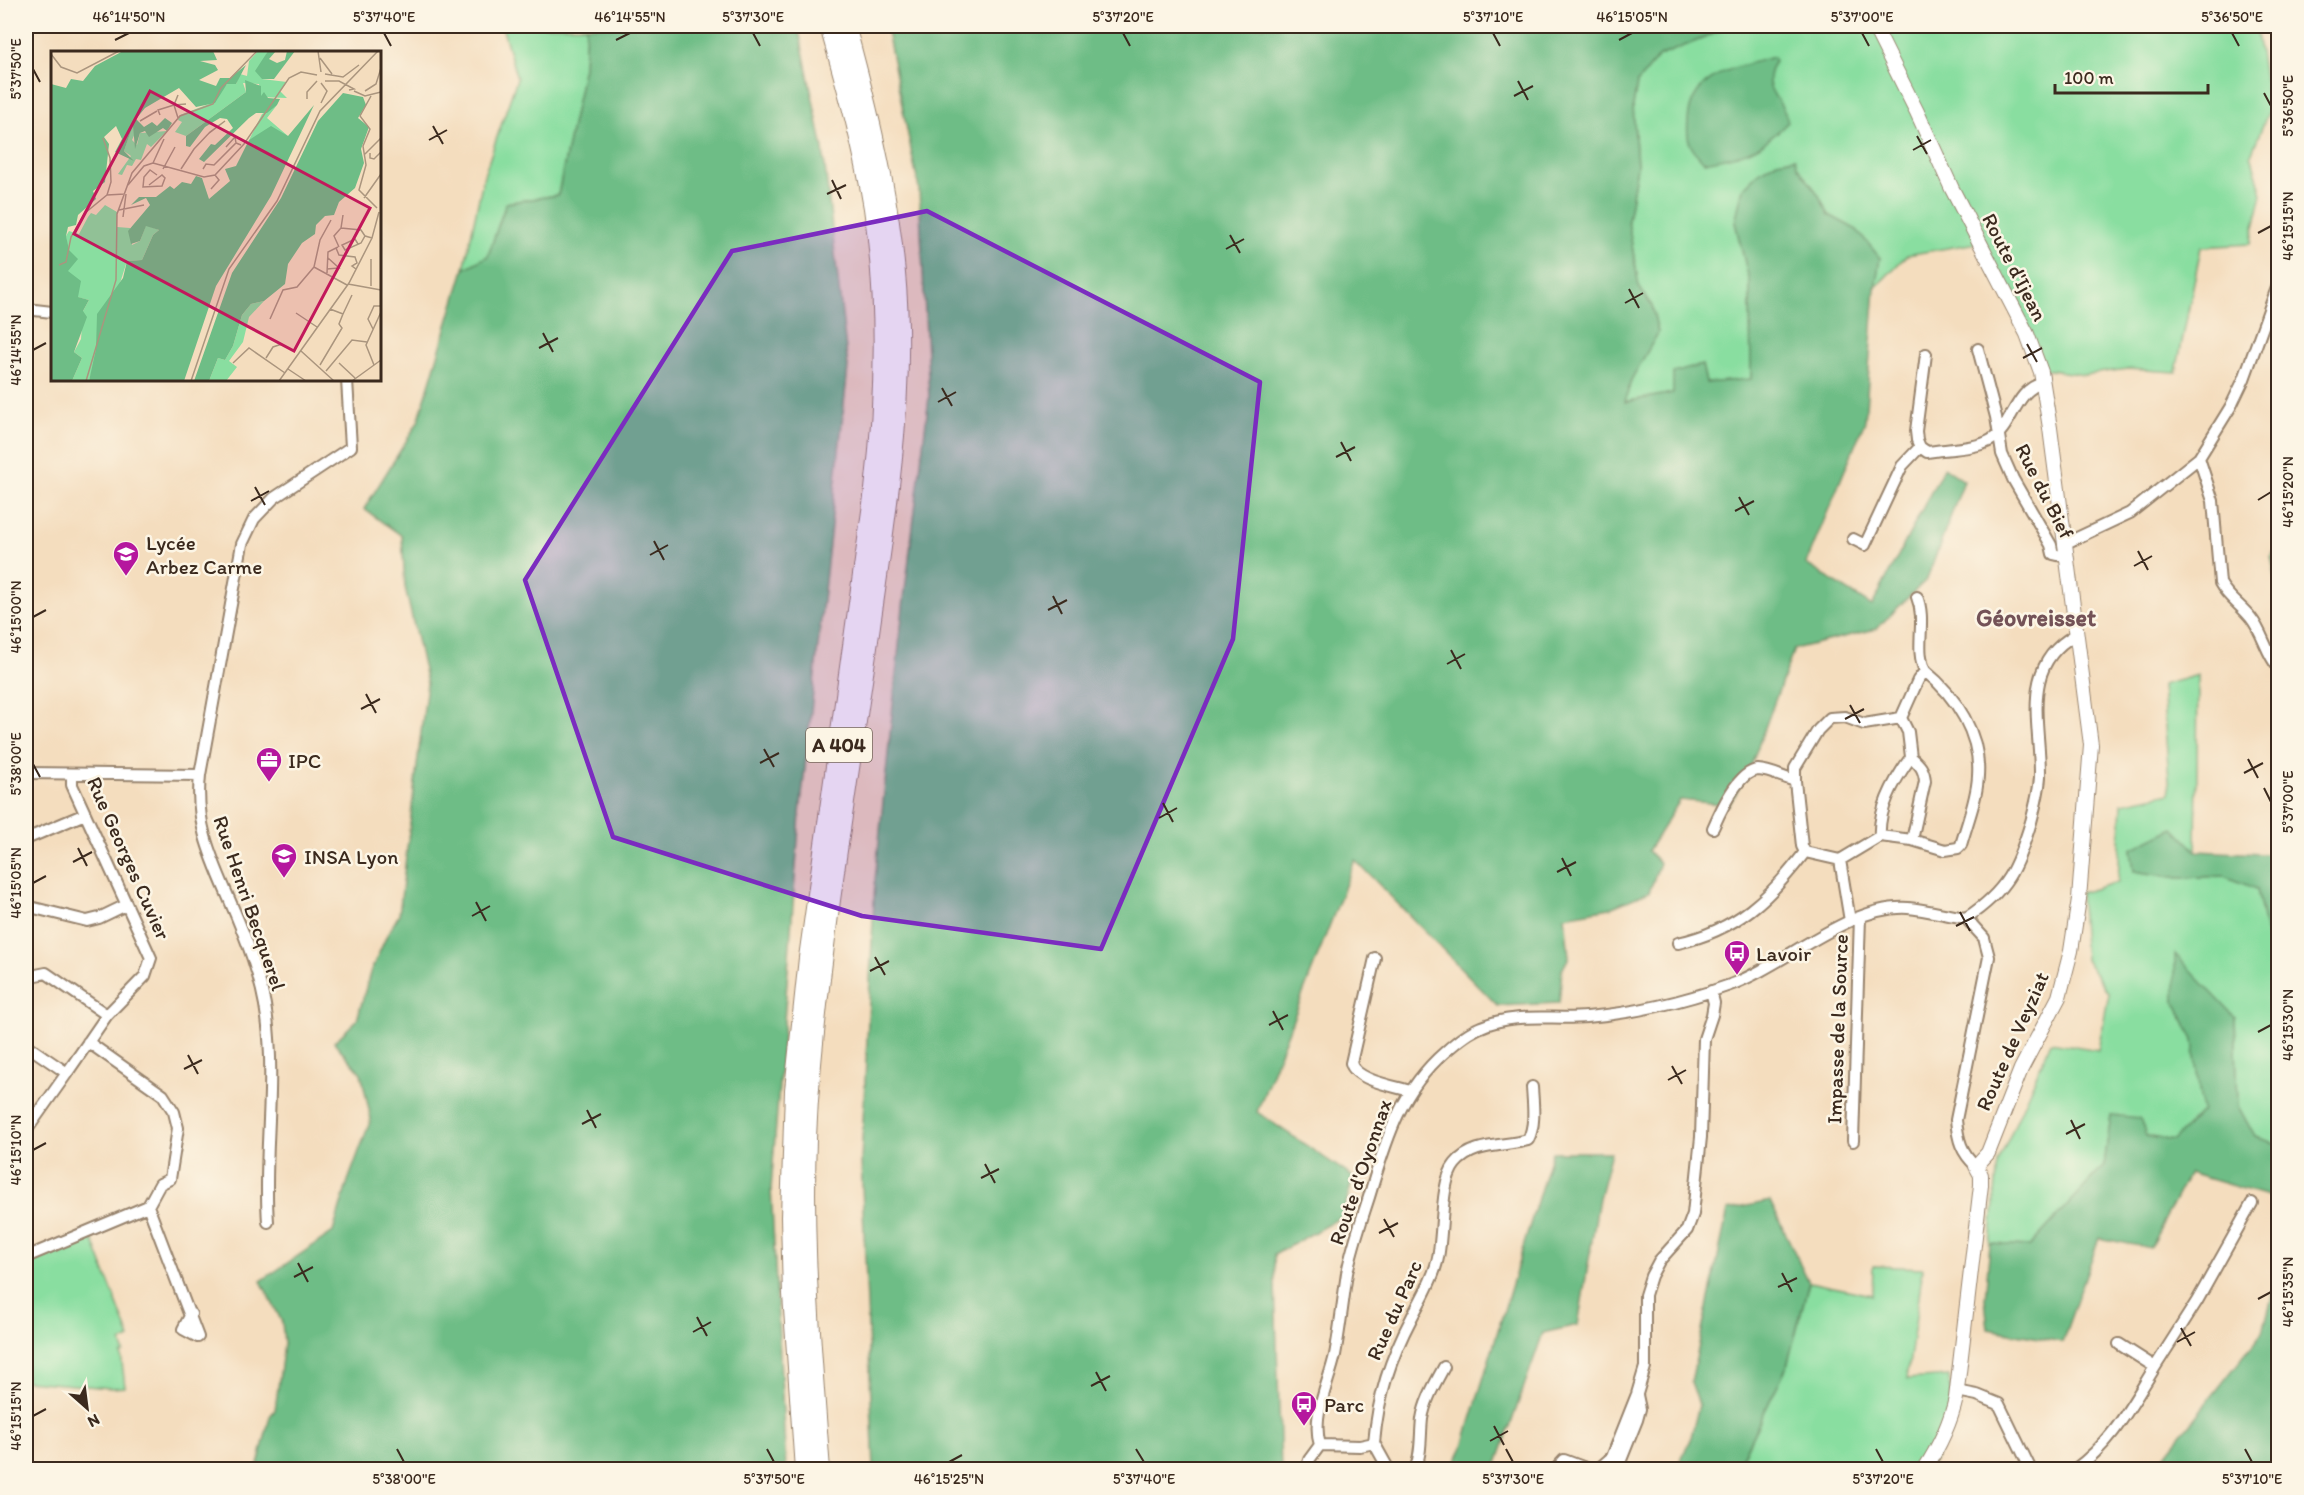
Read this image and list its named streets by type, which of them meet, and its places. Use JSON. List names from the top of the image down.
{
  "streets": {
    "highway": ["A 404"],
    "street": [
      "Route d'Ijean",
      "Rue du Bief",
      "Rue Georges Cuvier",
      "Rue Henri Becquerel",
      "Impasse de la Source",
      "Route de Veyziat",
      "Route d'Oyonnax",
      "Rue du Parc"
    ]
  },
  "crossings": [
    ["Route d'Ijean", "Rue du Bief"],
    ["Route d'Ijean", "Route de Veyziat"],
    ["Rue du Bief", "Route de Veyziat"],
    ["Impasse de la Source", "Route d'Oyonnax"]
  ],
  "districts": ["Géovreisset"],
  "places": {
    "school or university": ["Lycée Arbez Carme", "INSA Lyon"],
    "office": ["IPC"],
    "bus stop": ["Lavoir", "Parc"]
  },
  "scale_bar": "100 m",
  "north": "bottom right",
  "coordinates": [
    "46°14'50\"N",
    "5°37'40\"E",
    "46°14'55\"N",
    "5°37'30\"E",
    "5°37'20\"E",
    "5°37'10\"E",
    "46°15'05\"N",
    "5°37'00\"E",
    "5°36'50\"E",
    "5°37'50\"E",
    "46°15'15\"N",
    "46°15'20\"N",
    "46°15'00\"N",
    "5°38'00\"E",
    "46°15'30\"N",
    "46°15'10\"N",
    "46°15'35\"N",
    "46°15'25\"N"
  ]
}
